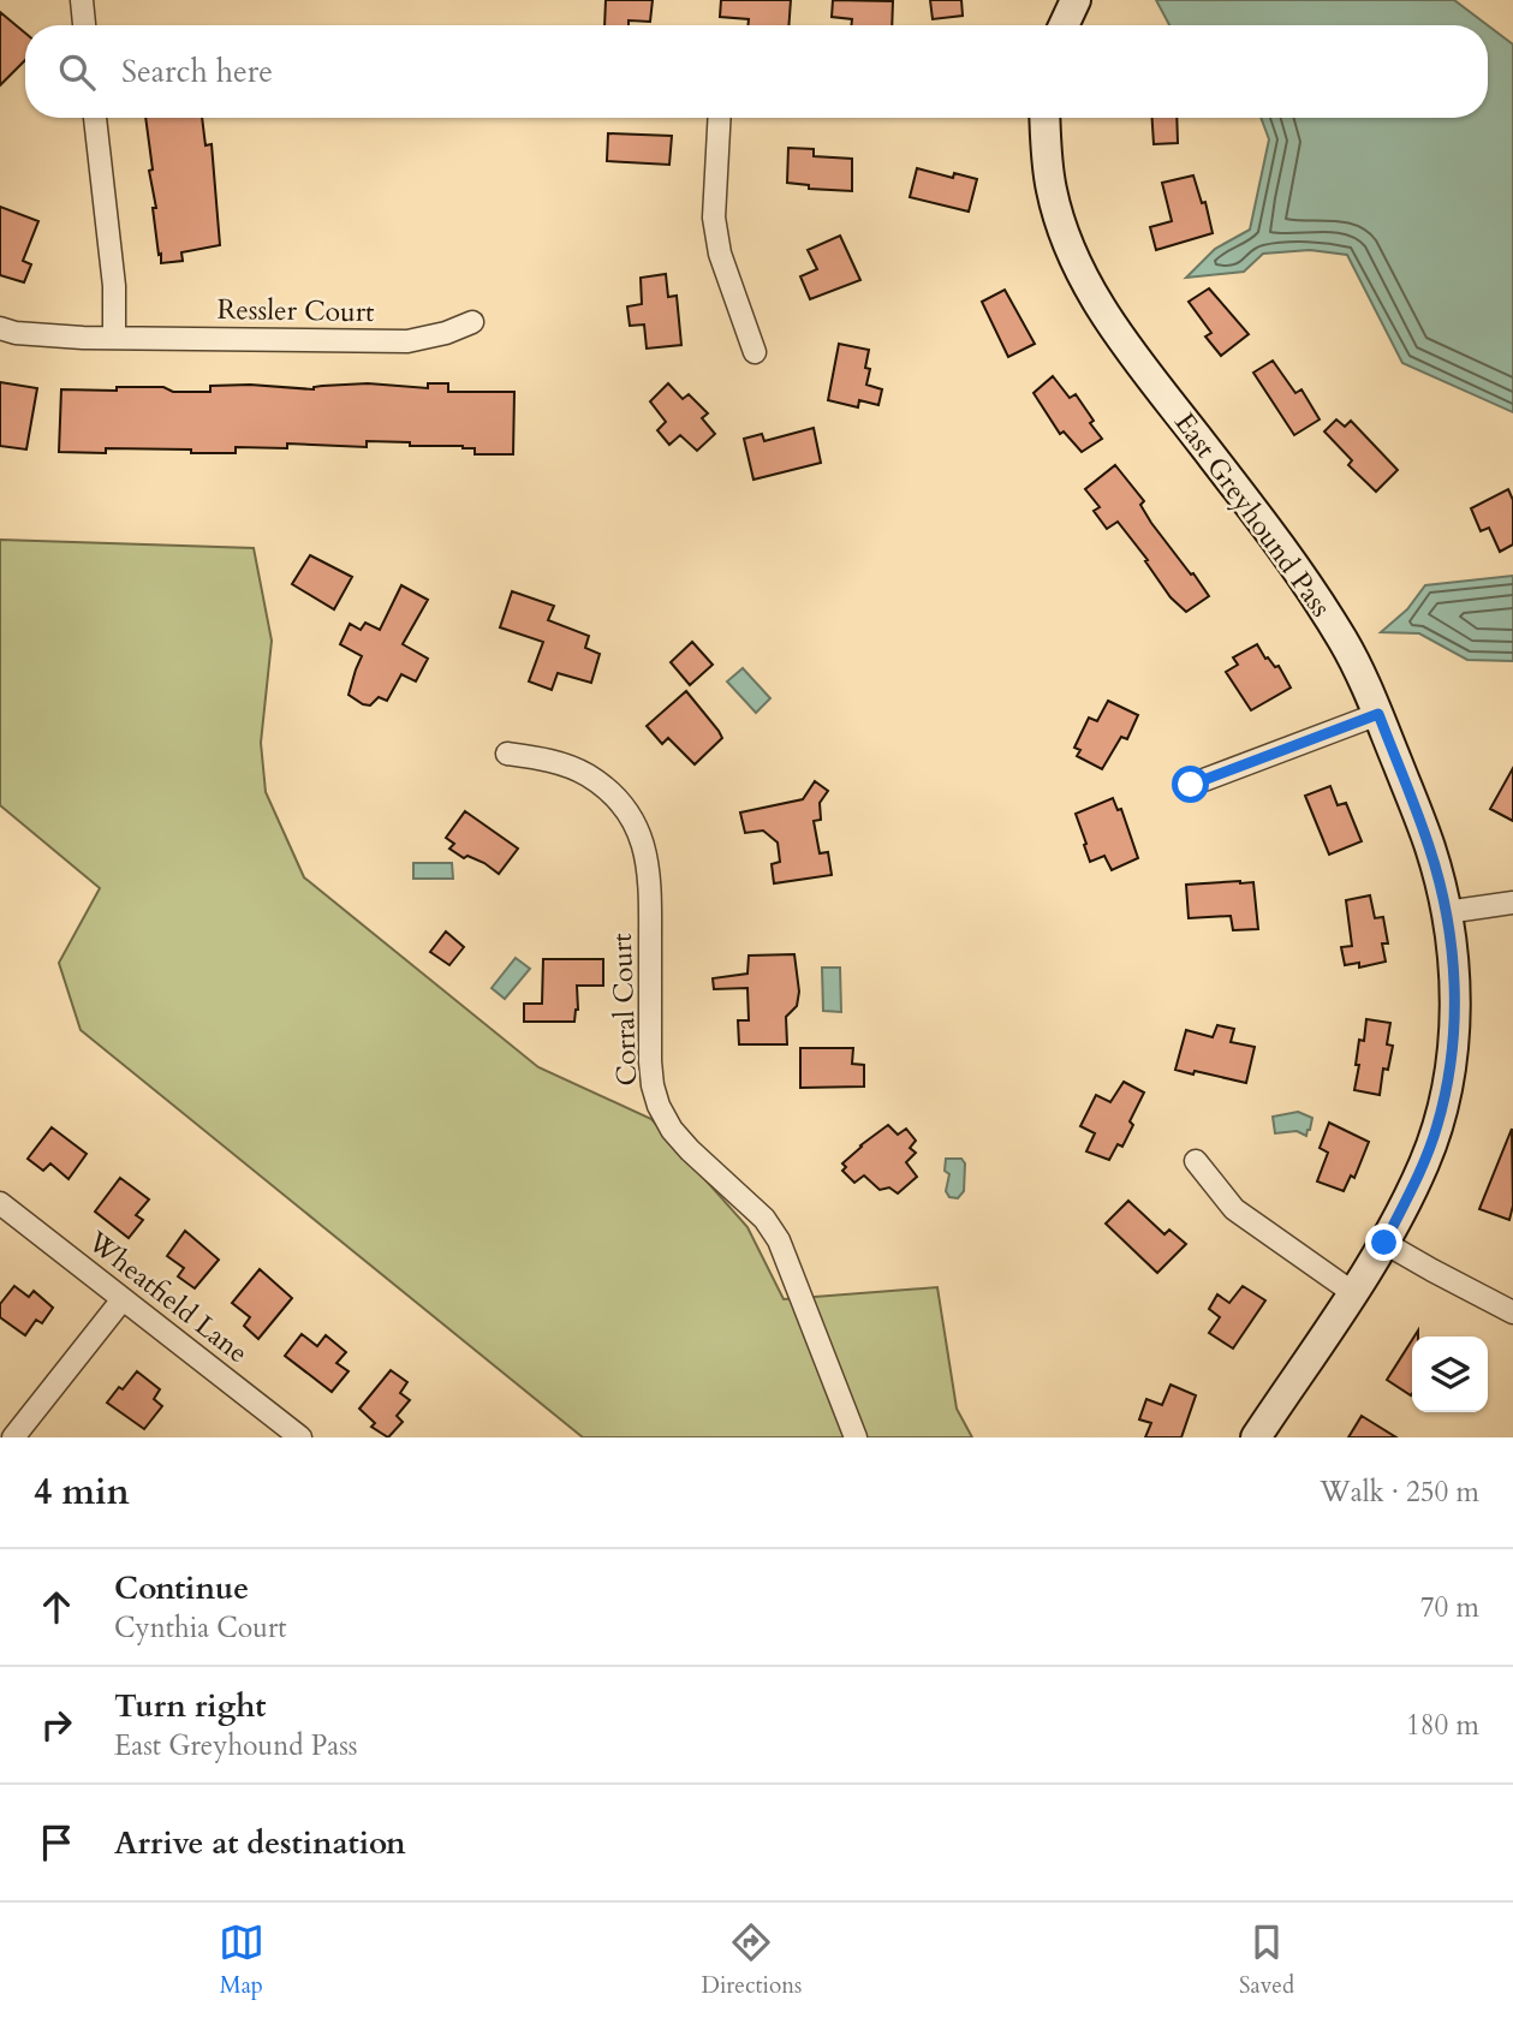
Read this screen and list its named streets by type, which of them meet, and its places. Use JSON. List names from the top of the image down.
{
  "streets": {
    "street": [
      "Ressler Court",
      "East Greyhound Pass",
      "Corral Court",
      "Wheatfield Lane"
    ]
  },
  "page": {
    "search": "Search here",
    "heading": ["4 min", "Walk · 250 m"],
    "list": [
      ["Continue", "Cynthia Court", "70 m"],
      ["Turn right", "East Greyhound Pass", "180 m"],
      "Arrive at destination"
    ],
    "nav": ["Map", "Directions", "Saved"]
  }
}
